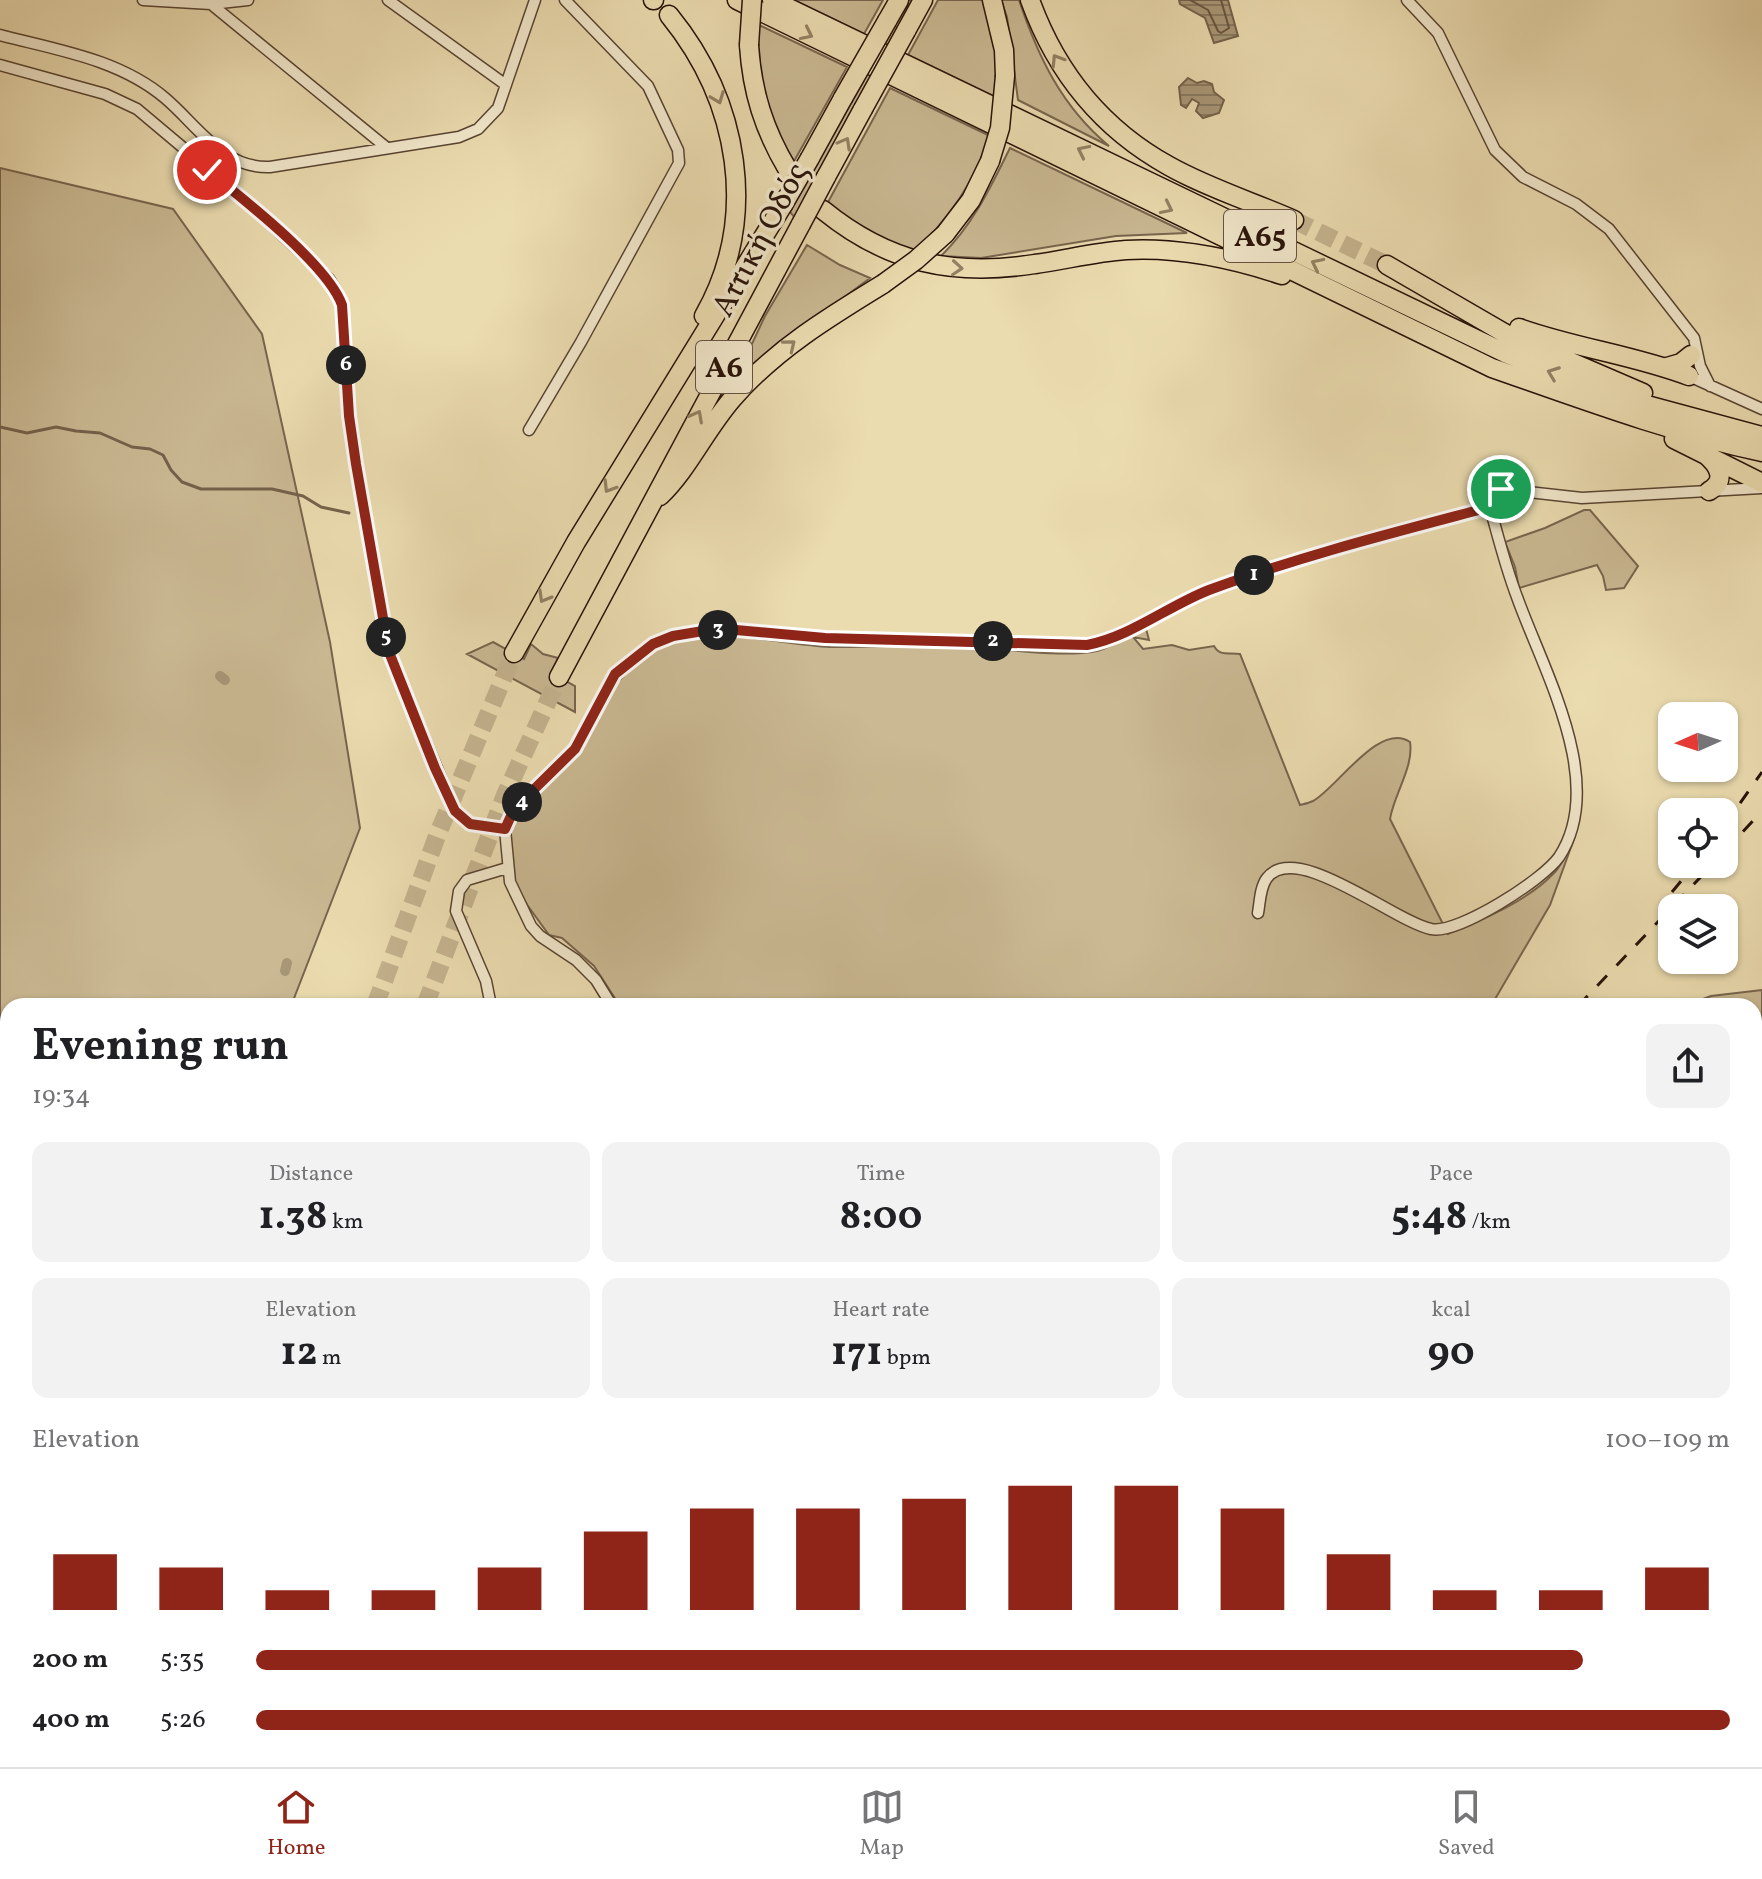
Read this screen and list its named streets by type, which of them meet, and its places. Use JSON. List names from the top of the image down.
{
  "streets": {
    "highway": ["Α65", "Αττική Οδός", "Α6"]
  },
  "north": "left",
  "page": {
    "pins": [
      "6",
      "1",
      "3",
      "5",
      "2",
      "4"
    ],
    "heading": ["Evening run", "19:34"],
    "stats": [
      ["Distance", "1.38 km"],
      ["Time", "8:00"],
      ["Pace", "5:48 /km"],
      ["Elevation", "12 m"],
      ["Heart rate", "171 bpm"],
      ["kcal", "90"]
    ],
    "chart": ["Elevation", "100–109 m"],
    "list": [
      {
        "name": "200 m",
        "note": "5:35"
      },
      {
        "name": "400 m",
        "note": "5:26"
      }
    ],
    "tabs": ["Home", "Map", "Saved"]
  }
}
